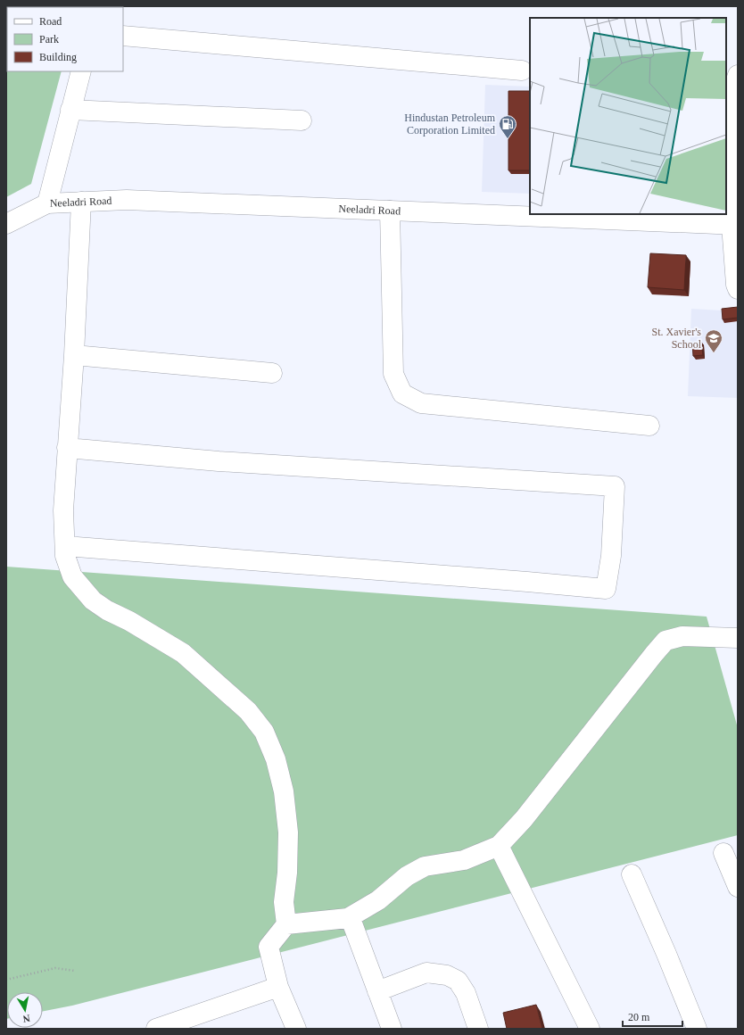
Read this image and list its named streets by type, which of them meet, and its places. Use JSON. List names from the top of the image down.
{
  "streets": {
    "street": ["Neeladri Road"]
  },
  "places": {
    "fuel station": ["Hindustan Petroleum Corporation Limited"],
    "school or university": ["St. Xavier's School"]
  },
  "legend": ["Road", "Park", "Building"],
  "scale_bar": "20 m",
  "north": "bottom"
}
